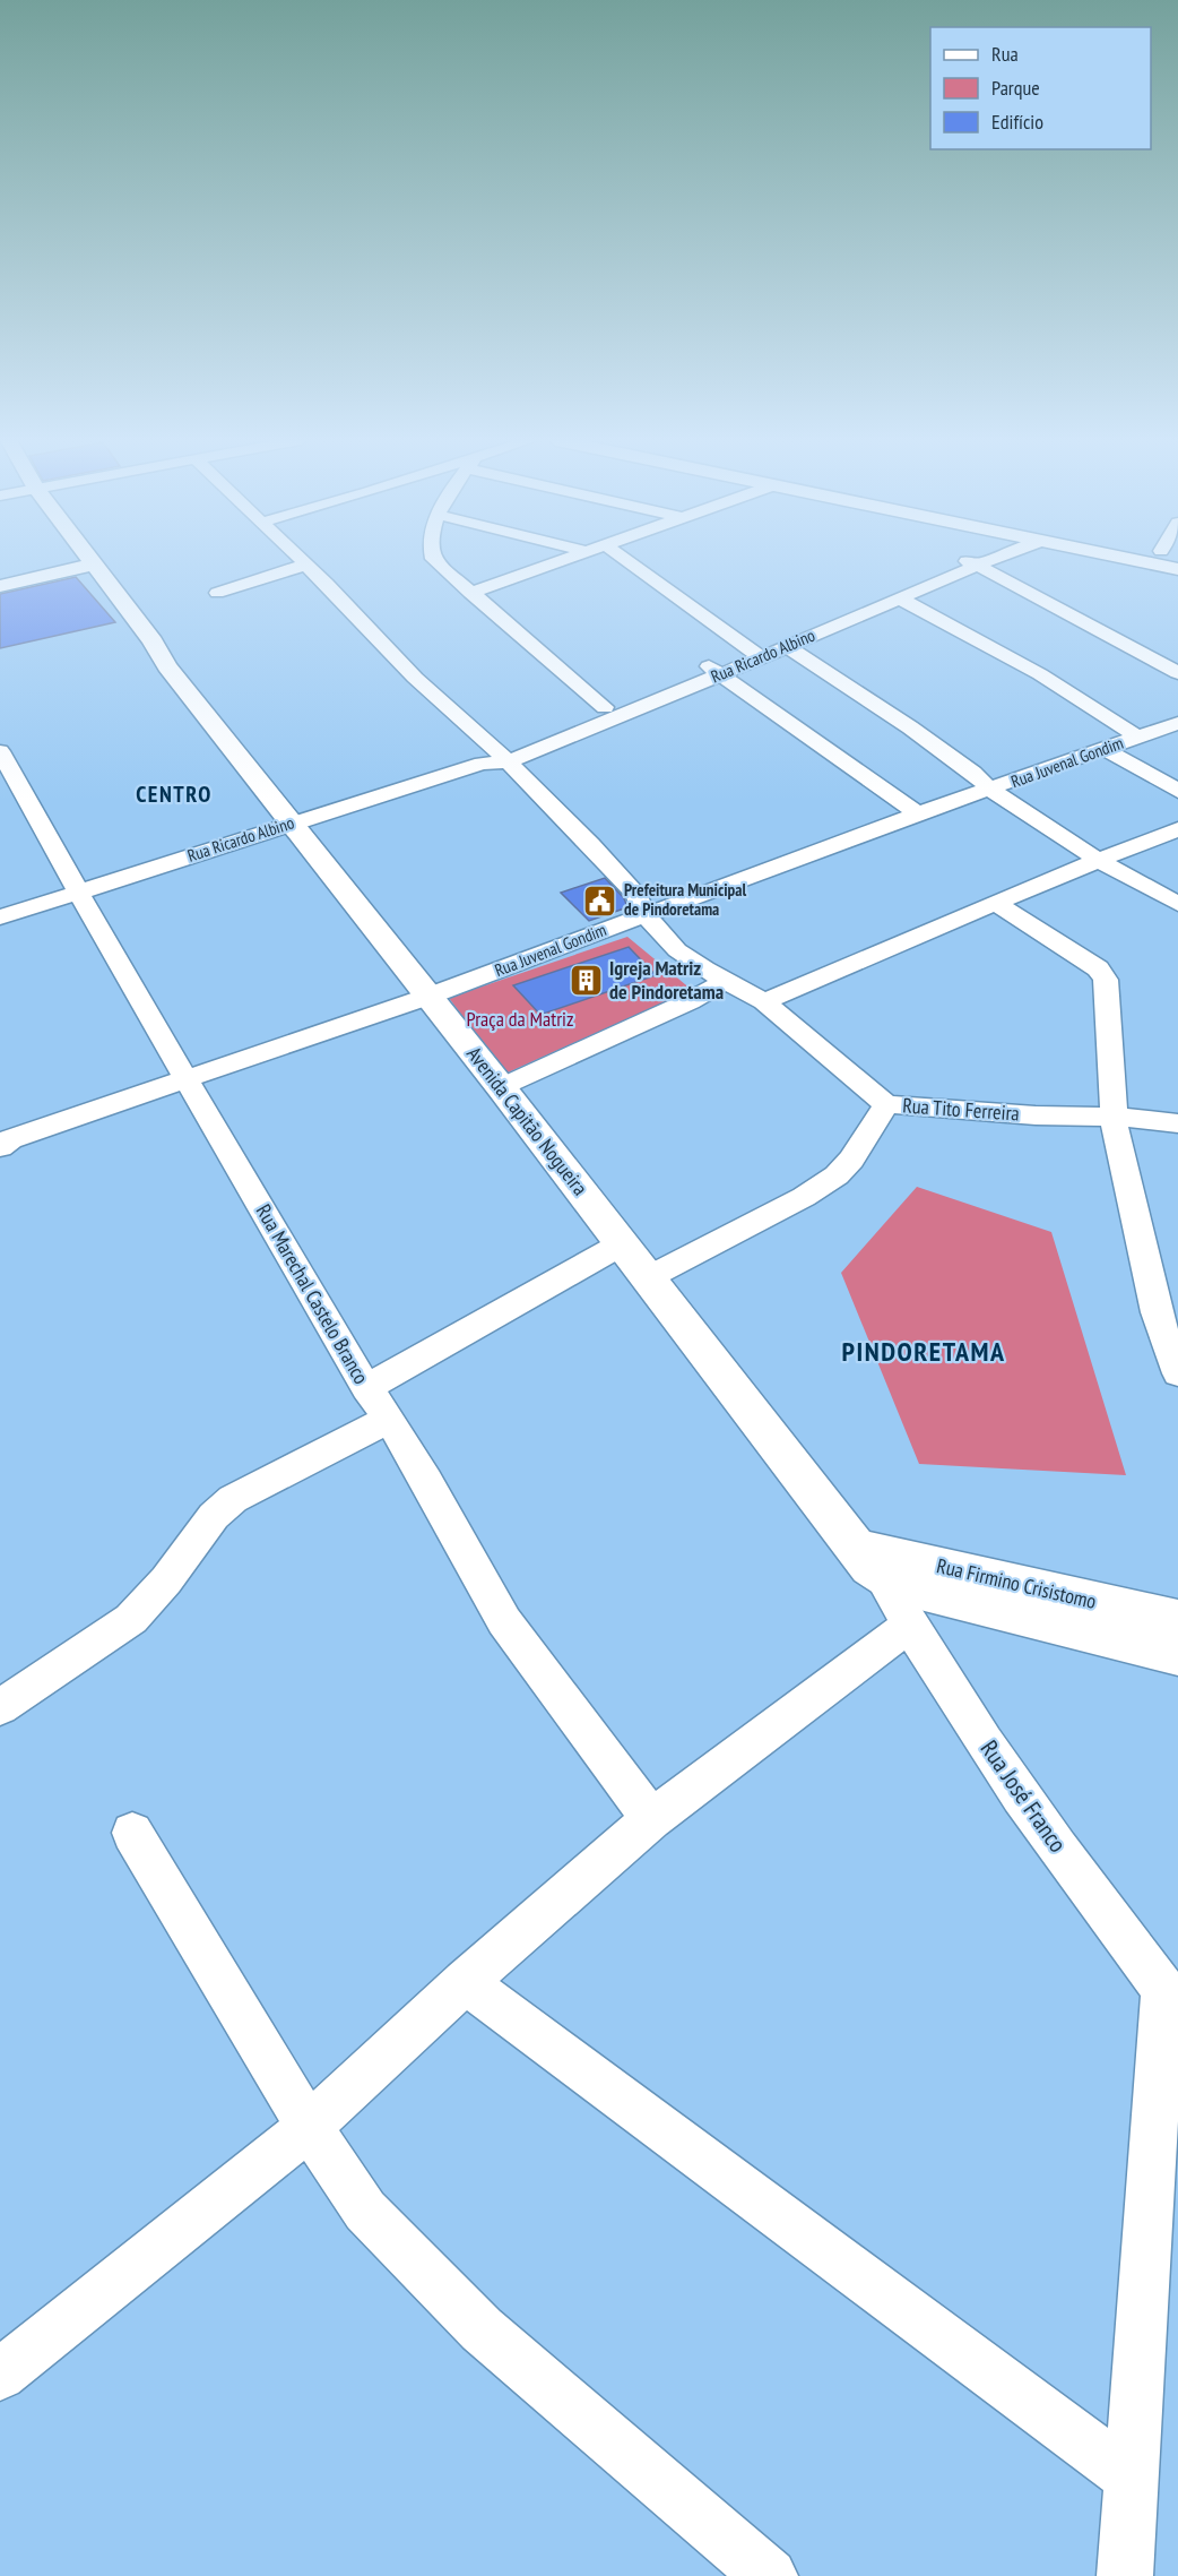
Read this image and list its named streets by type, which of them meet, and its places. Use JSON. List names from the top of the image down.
{
  "streets": {
    "main road": ["Avenida Capitão Nogueira", "Rua Firmino Crisistomo"],
    "street": [
      "Rua Ricardo Albino",
      "Rua Juvenal Gondim",
      "Rua Tito Ferreira",
      "Rua Marechal Castelo Branco",
      "Rua José Franco"
    ]
  },
  "crossings": [
    ["Rua Ricardo Albino", "Avenida Capitão Nogueira"],
    ["Rua Ricardo Albino", "Rua Marechal Castelo Branco"],
    ["Rua Juvenal Gondim", "Avenida Capitão Nogueira"],
    ["Rua Juvenal Gondim", "Rua Marechal Castelo Branco"],
    ["Avenida Capitão Nogueira", "Rua Firmino Crisistomo"],
    ["Avenida Capitão Nogueira", "Rua José Franco"],
    ["Rua Firmino Crisistomo", "Rua José Franco"]
  ],
  "districts": ["CENTRO", "PINDORETAMA"],
  "parks": ["Praça da Matriz"],
  "places": {
    "public building": ["Prefeitura Municipal de Pindoretama"],
    "building": ["Igreja Matriz de Pindoretama"]
  },
  "legend": ["Rua", "Parque", "Edifício"]
}
